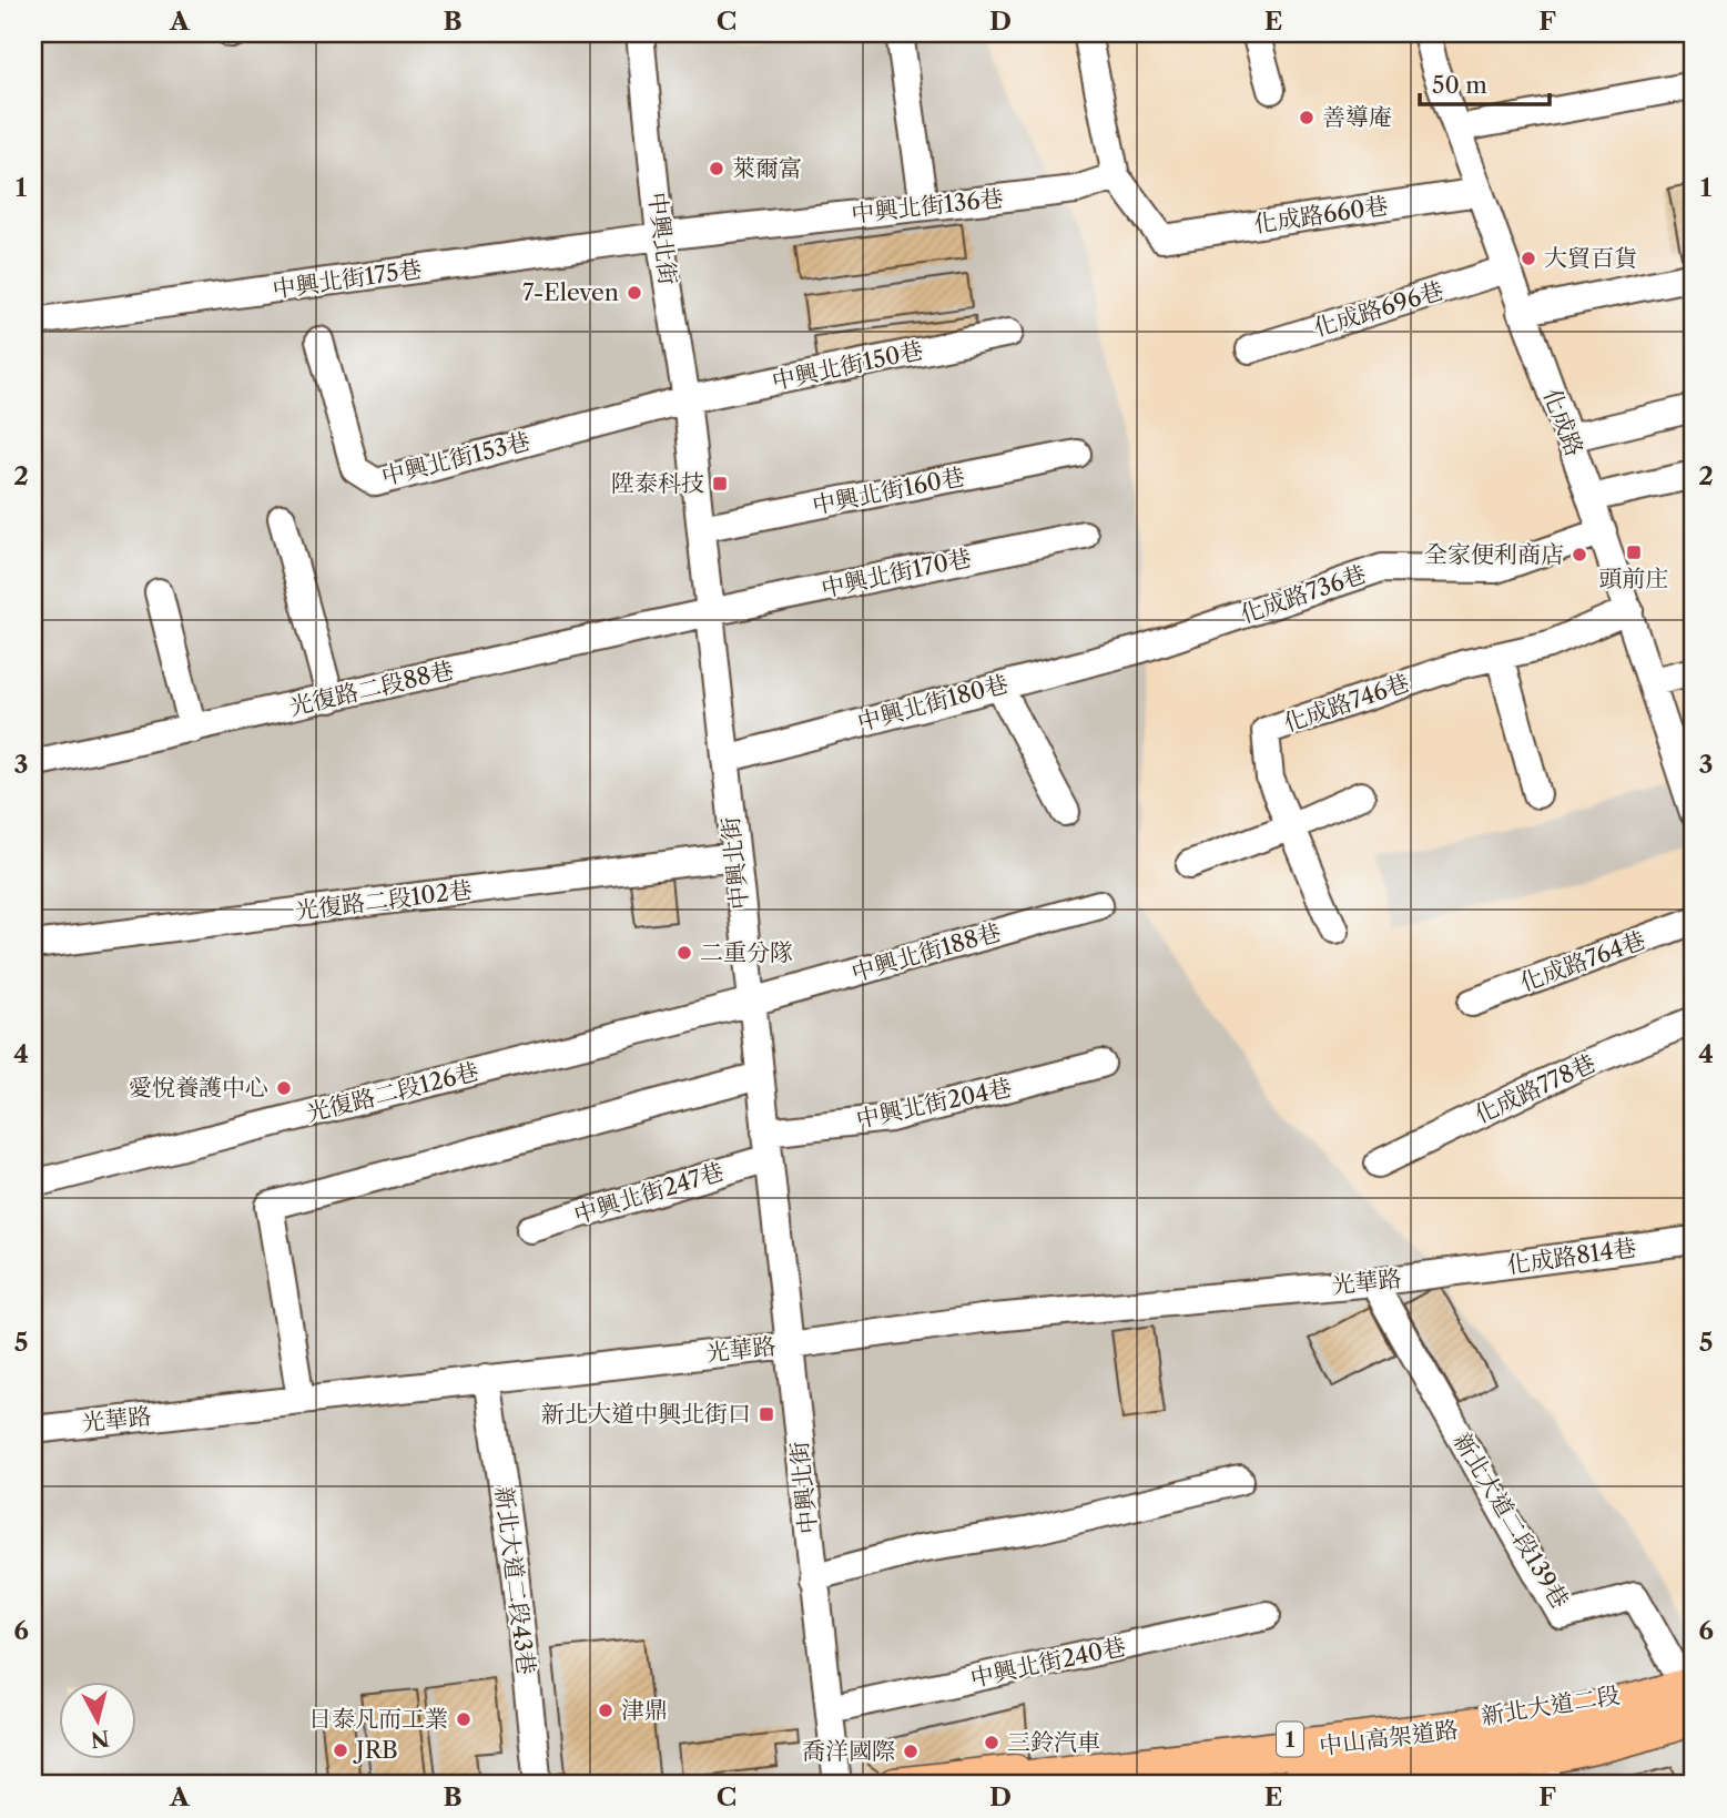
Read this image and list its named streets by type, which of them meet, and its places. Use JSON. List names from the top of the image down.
{
  "streets": {
    "highway": ["中山高架道路", "1"],
    "main road": ["新北大道二段"],
    "street": [
      "中興北街136巷",
      "化成路660巷",
      "中興北街",
      "中興北街175巷",
      "化成路696巷",
      "中興北街150巷",
      "化成路",
      "中興北街153巷",
      "中興北街160巷",
      "中興北街170巷",
      "化成路736巷",
      "光復路二段88巷",
      "中興北街180巷",
      "化成路746巷",
      "光復路二段102巷",
      "中興北街188巷",
      "化成路764巷",
      "化成路778巷",
      "光復路二段126巷",
      "中興北街204巷",
      "中興北街247巷",
      "化成路814巷",
      "光華路",
      "新北大道二段139巷",
      "新北大道二段43巷",
      "中興北街240巷"
    ]
  },
  "crossings": [
    ["中興北街136巷", "化成路660巷"],
    ["中興北街136巷", "中興北街"],
    ["中興北街136巷", "中興北街175巷"],
    ["化成路660巷", "化成路"],
    ["中興北街", "中興北街175巷"],
    ["中興北街", "中興北街150巷"],
    ["中興北街", "中興北街153巷"],
    ["中興北街", "中興北街160巷"],
    ["中興北街", "中興北街170巷"],
    ["中興北街", "光復路二段88巷"],
    ["中興北街", "中興北街180巷"],
    ["中興北街", "光復路二段102巷"],
    ["中興北街", "中興北街188巷"],
    ["中興北街", "光復路二段126巷"],
    ["中興北街", "中興北街204巷"],
    ["中興北街", "中興北街247巷"],
    ["中興北街", "光華路"],
    ["中興北街", "中興北街240巷"],
    ["化成路696巷", "化成路"],
    ["中興北街150巷", "中興北街153巷"],
    ["化成路", "化成路736巷"],
    ["化成路", "化成路746巷"],
    ["中興北街170巷", "光復路二段88巷"],
    ["化成路736巷", "中興北街180巷"],
    ["中興北街188巷", "光復路二段126巷"],
    ["中興北街204巷", "中興北街247巷"],
    ["化成路814巷", "光華路"],
    ["光華路", "新北大道二段139巷"],
    ["光華路", "新北大道二段43巷"],
    ["新北大道二段139巷", "新北大道二段"],
    ["新北大道二段139巷", "中山高架道路"],
    ["新北大道二段", "中山高架道路"]
  ],
  "places": {
    "other": [
      "善導庵",
      "萊爾富",
      "大貿百貨",
      "7-Eleven",
      "全家便利商店",
      "二重分隊",
      "愛悅養護中心",
      "津鼎",
      "日泰凡而工業",
      "三鈴汽車",
      "JRB",
      "喬洋國際"
    ],
    "transit": ["陞泰科技", "頭前庄", "新北大道中興北街口"]
  },
  "scale_bar": "50 m",
  "north": "bottom",
  "grid": {
    "columns": [
      "A",
      "B",
      "C",
      "D",
      "E",
      "F"
    ],
    "rows": [
      "1",
      "2",
      "3",
      "4",
      "5",
      "6"
    ]
  }
}
